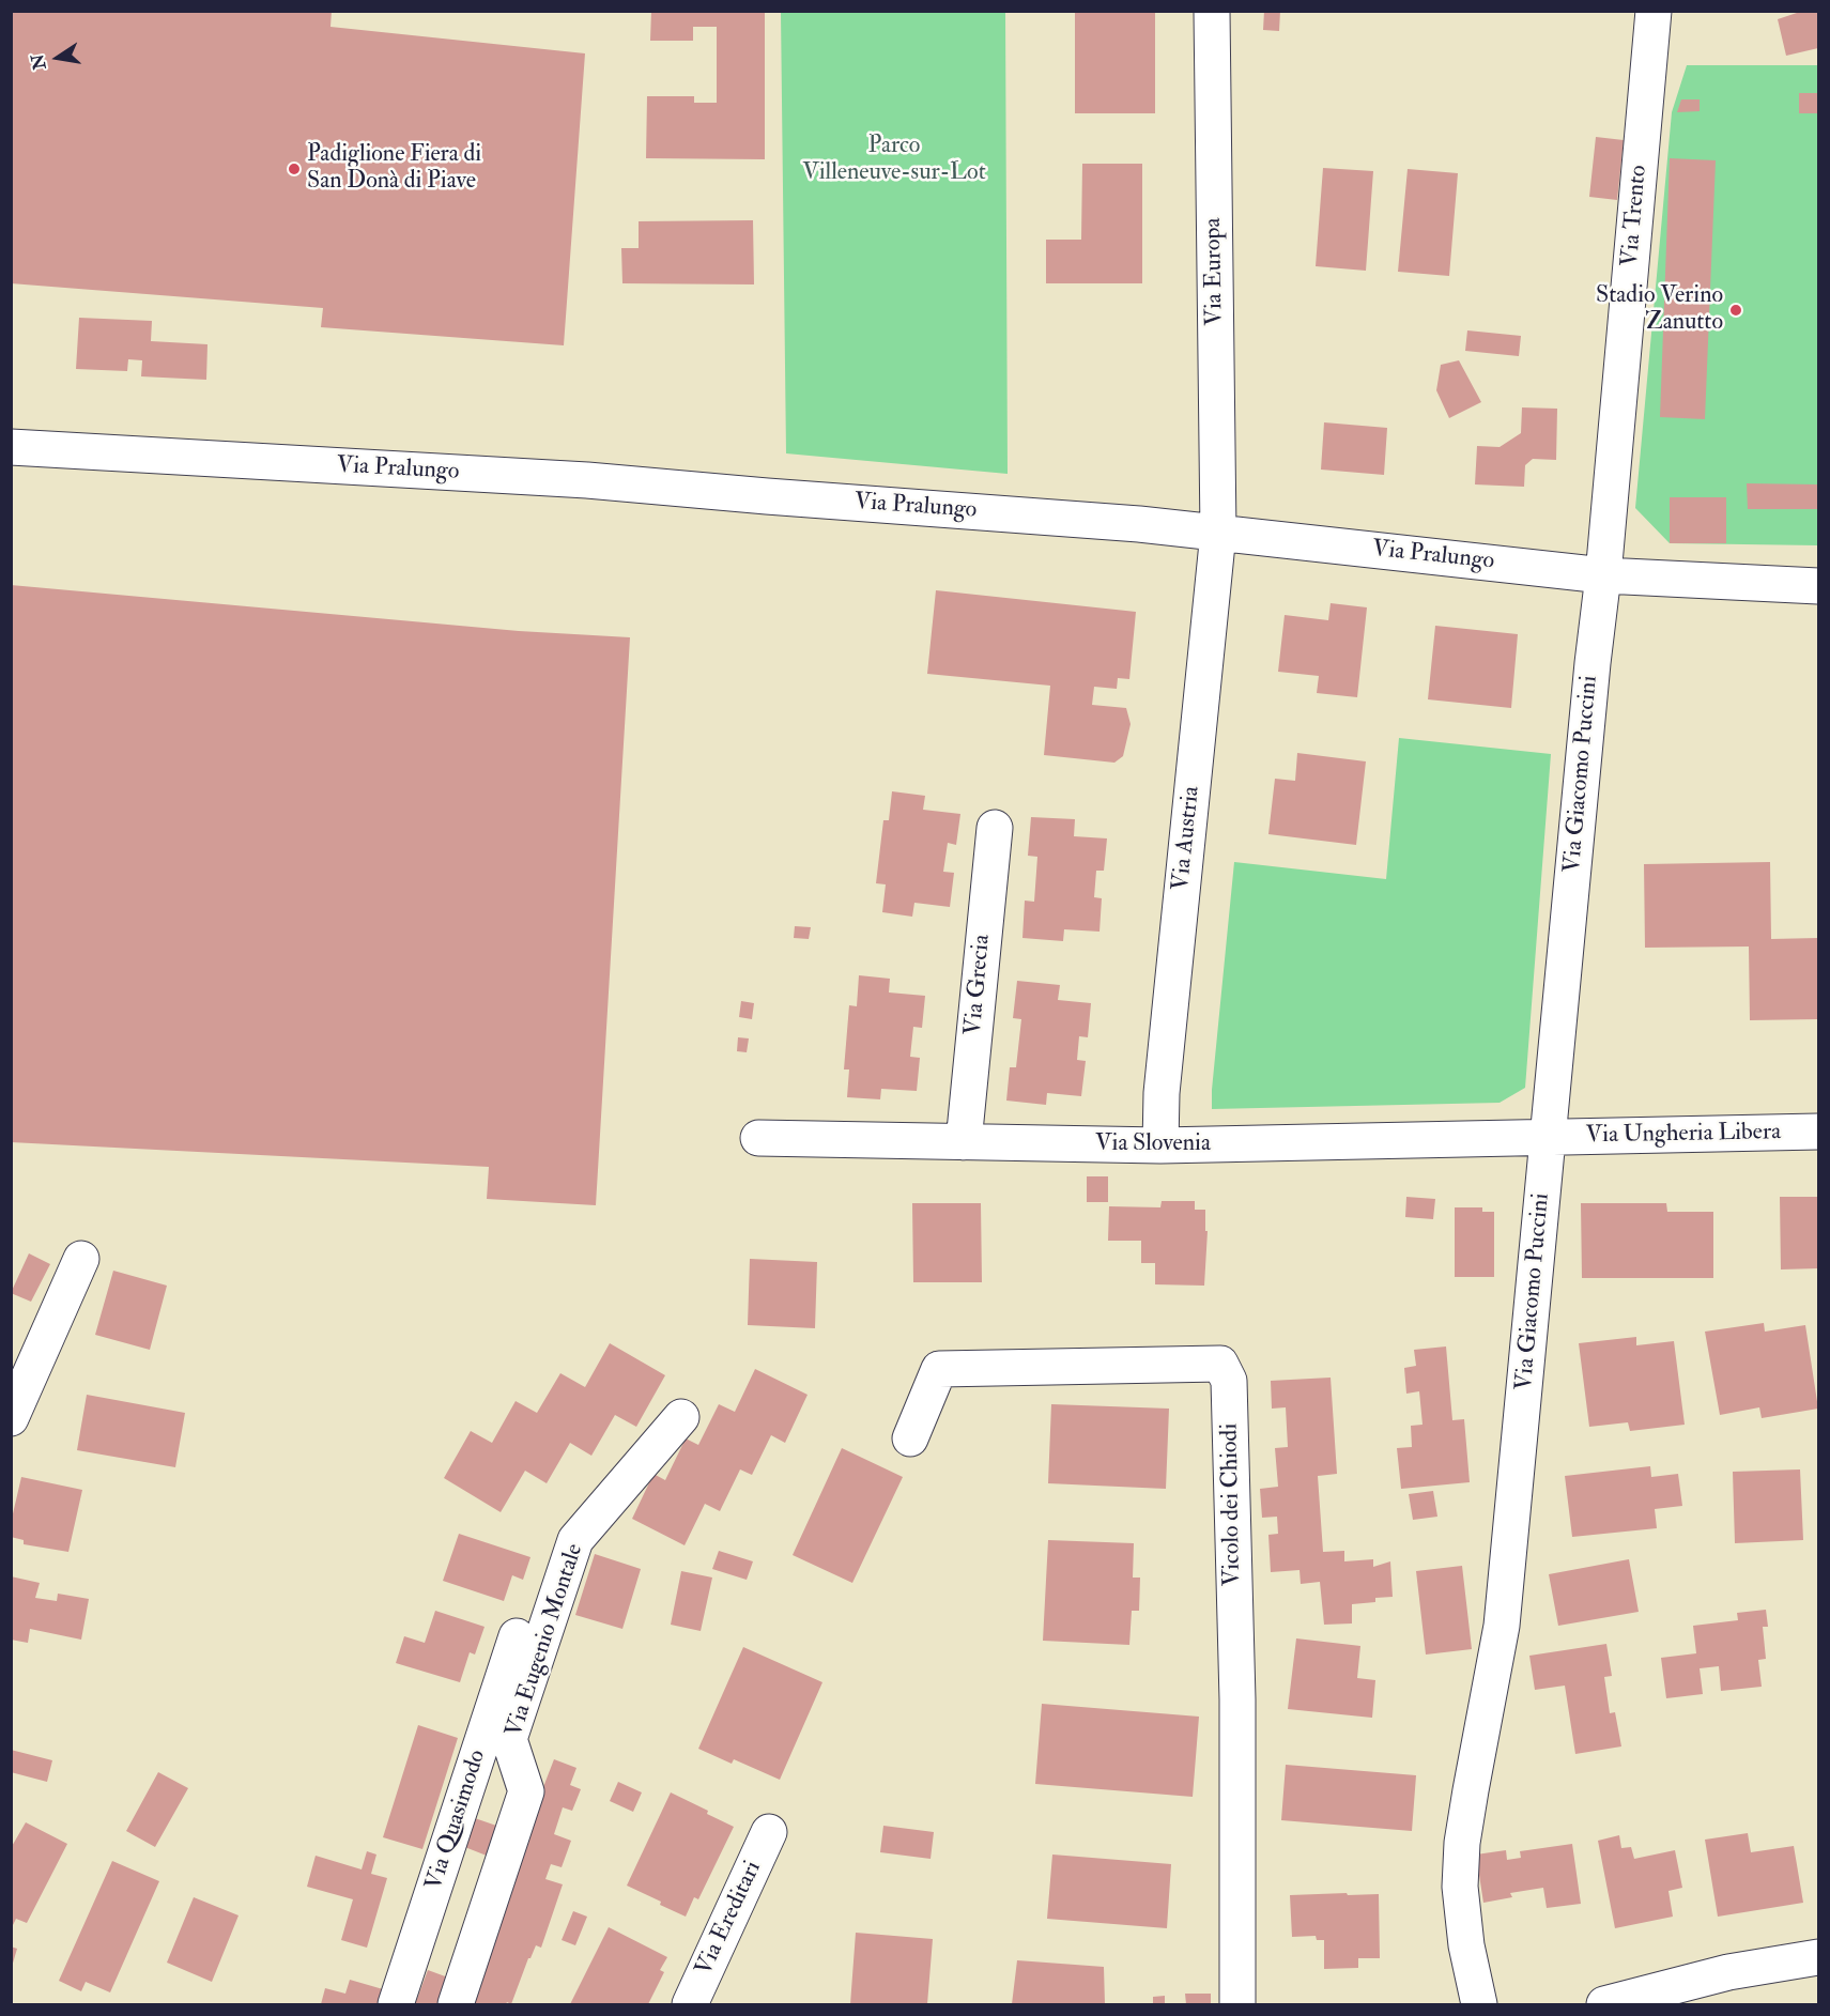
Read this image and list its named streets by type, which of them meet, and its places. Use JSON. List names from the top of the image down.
{
  "streets": {
    "street": [
      "Via Trento",
      "Via Europa",
      "Via Pralungo",
      "Via Giacomo Puccini",
      "Via Austria",
      "Via Grecia",
      "Via Ungheria Libera",
      "Via Slovenia",
      "Vicolo dei Chiodi",
      "Via Eugenio Montale",
      "Via Quasimodo",
      "Via Ereditari"
    ]
  },
  "crossings": [
    ["Via Trento", "Via Pralungo"],
    ["Via Trento", "Via Giacomo Puccini"],
    ["Via Europa", "Via Pralungo"],
    ["Via Europa", "Via Austria"],
    ["Via Pralungo", "Via Giacomo Puccini"],
    ["Via Pralungo", "Via Austria"],
    ["Via Giacomo Puccini", "Via Ungheria Libera"],
    ["Via Giacomo Puccini", "Via Slovenia"],
    ["Via Austria", "Via Slovenia"],
    ["Via Grecia", "Via Slovenia"],
    ["Via Ungheria Libera", "Via Slovenia"]
  ],
  "parks": ["Parco Villeneuve-sur-Lot"],
  "places": ["Padiglione Fiera di San Donà di Piave", "Stadio Verino Zanutto"],
  "north": "left"
}
